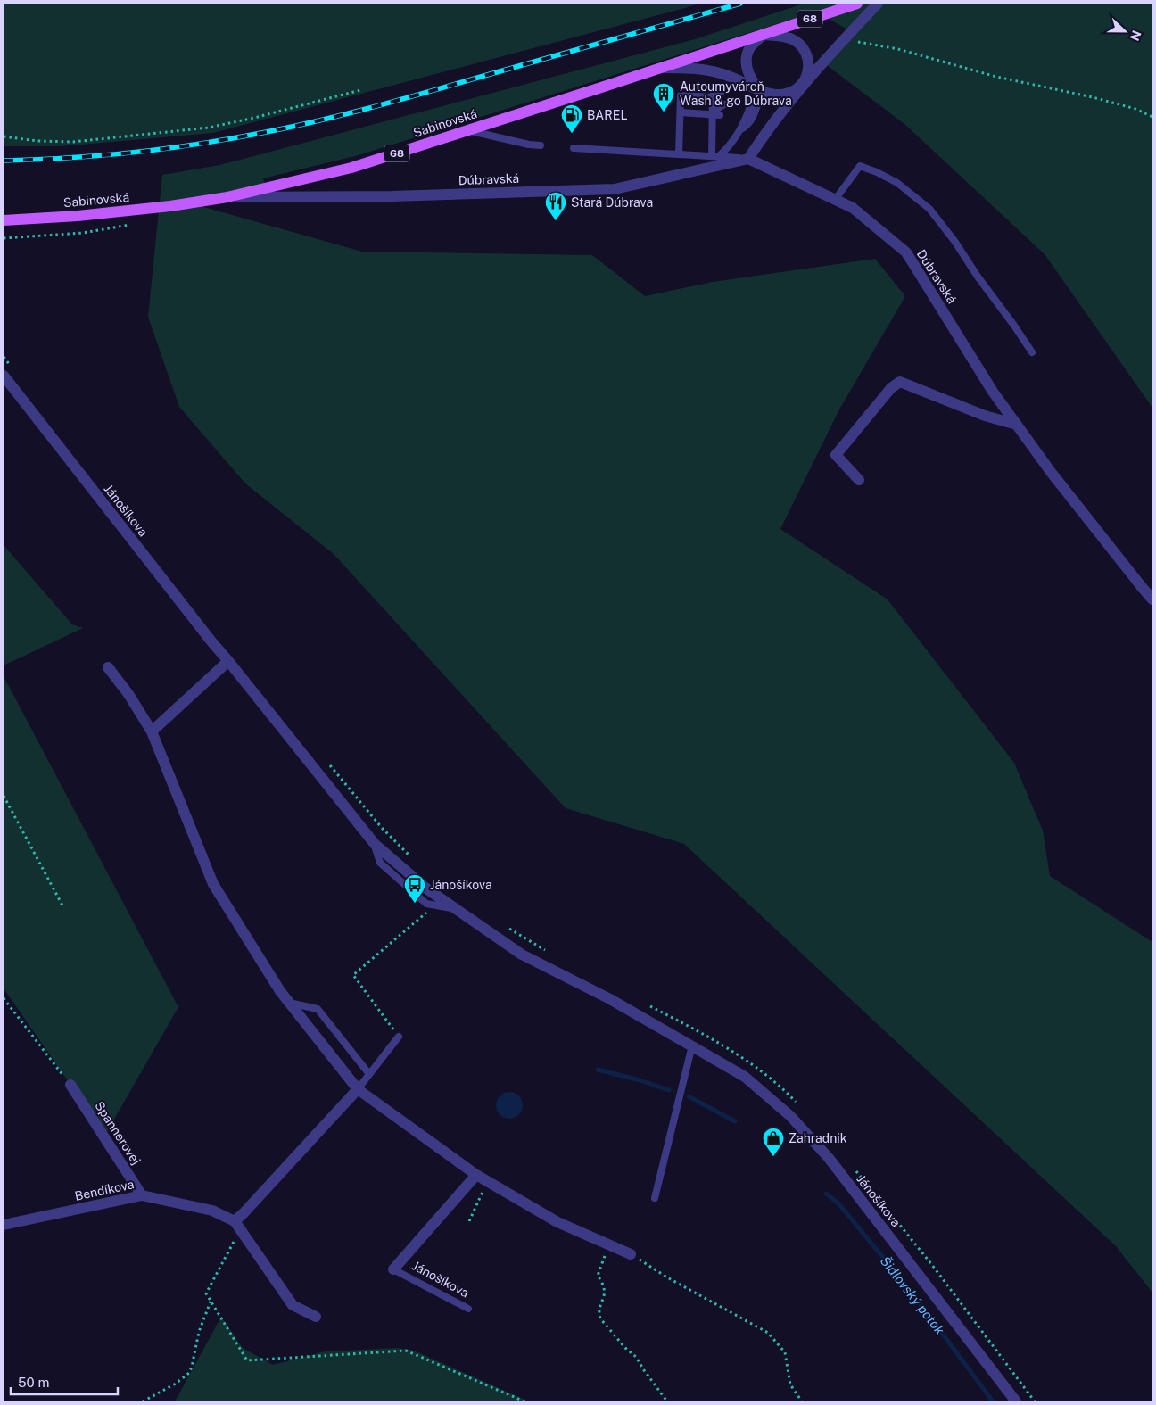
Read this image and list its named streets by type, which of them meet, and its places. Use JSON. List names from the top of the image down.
{
  "streets": {
    "main road": ["68", "Sabinovská"],
    "street": [
      "Dúbravská",
      "Jánošíkova",
      "Spannerovej",
      "Bendíkova"
    ]
  },
  "crossings": [
    ["Sabinovská", "Dúbravská"],
    ["Spannerovej", "Bendíkova"]
  ],
  "water": ["Šidlovský potok"],
  "places": {
    "building": ["Autoumyváreň Wash & go Dúbrava"],
    "fuel station": ["BAREL"],
    "restaurant": ["Stará Dúbrava"],
    "bus stop": ["Jánošíkova"],
    "shop": ["Zahradnik"]
  },
  "scale_bar": "50 m",
  "north": "right"
}
